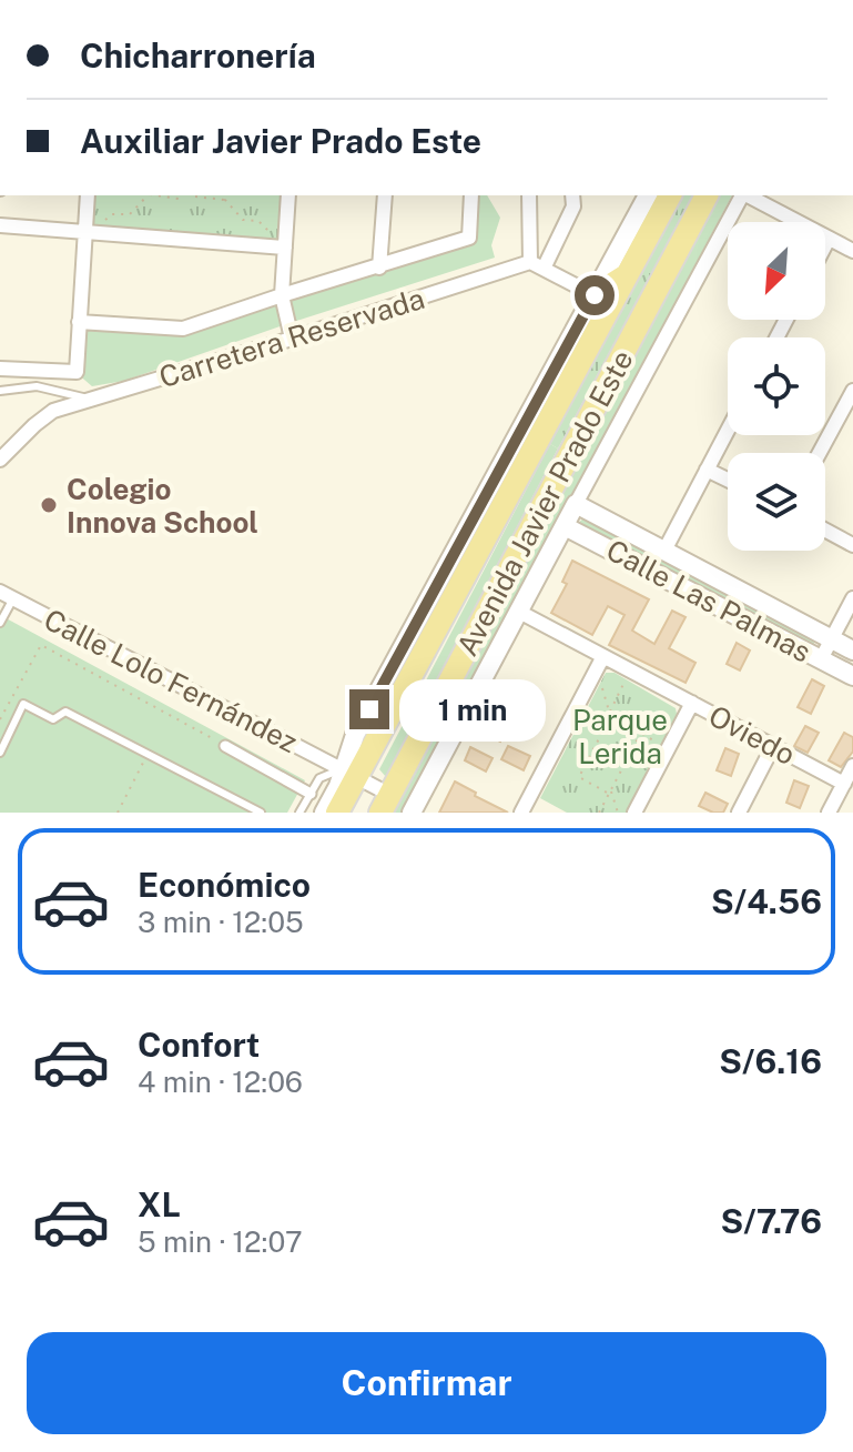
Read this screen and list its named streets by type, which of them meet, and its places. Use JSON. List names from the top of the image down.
{
  "streets": {
    "main road": ["Avenida Javier Prado Este"],
    "street": [
      "Carretera Reservada",
      "Calle Las Palmas",
      "Calle Lolo Fernández",
      "Oviedo"
    ]
  },
  "crossings": [
    ["Avenida Javier Prado Este", "Calle Lolo Fernández"]
  ],
  "parks": ["Parque Lerida"],
  "places": ["Colegio Innova School"],
  "north": "bottom left",
  "page": {
    "banner": ["Chicharronería", "Auxiliar Javier Prado Este"],
    "bubble": "1 min",
    "list": [
      {
        "name": "Económico",
        "note": "3 min · 12:05",
        "value": "S/4.56"
      },
      {
        "name": "Confort",
        "note": "4 min · 12:06",
        "value": "S/6.16"
      },
      {
        "name": "XL",
        "note": "5 min · 12:07",
        "value": "S/7.76"
      }
    ],
    "buttons": "Confirmar"
  }
}
